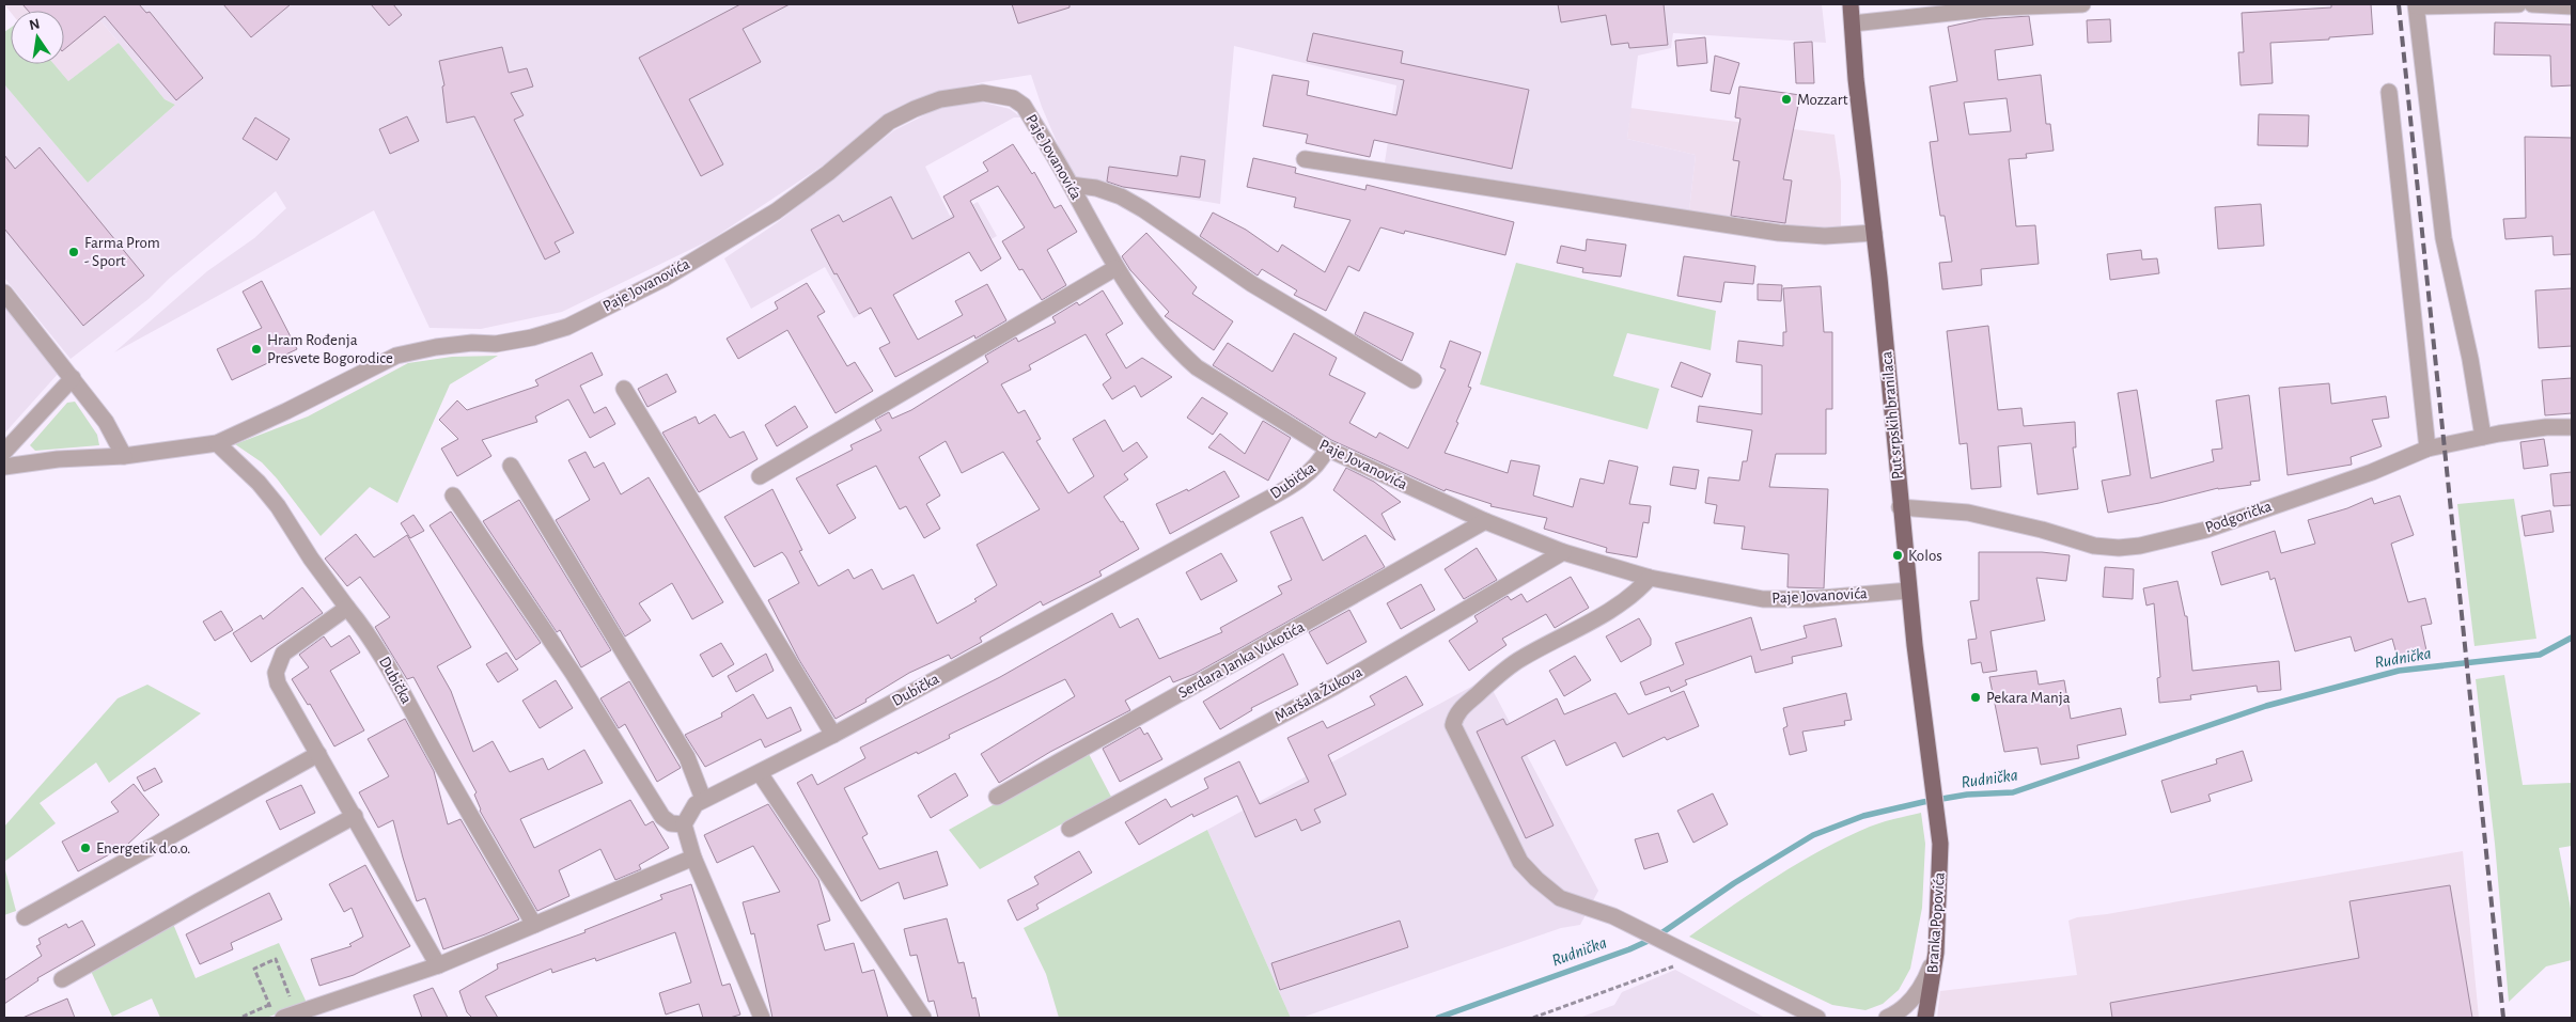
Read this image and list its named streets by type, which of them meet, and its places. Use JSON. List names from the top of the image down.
{
  "streets": {
    "main road": ["Put srpskih branilaca", "Branka Popovića"],
    "street": [
      "Paje Jovanovića",
      "Dubička",
      "Podgorička",
      "Serdara Janka Vukotića",
      "Maršala Žukova"
    ]
  },
  "crossings": [
    ["Paje Jovanovića", "Put srpskih branilaca"],
    ["Paje Jovanovića", "Dubička"],
    ["Paje Jovanovića", "Serdara Janka Vukotića"],
    ["Paje Jovanovića", "Maršala Žukova"],
    ["Put srpskih branilaca", "Podgorička"],
    ["Put srpskih branilaca", "Branka Popovića"]
  ],
  "water": ["Rudnička"],
  "places": [
    "Mozzart",
    "Farma Prom - Sport",
    "Hram Rođenja Presvete Bogorodice",
    "Kolos",
    "Pekara Manja",
    "Energetik d.o.o."
  ],
  "north": "top"
}
